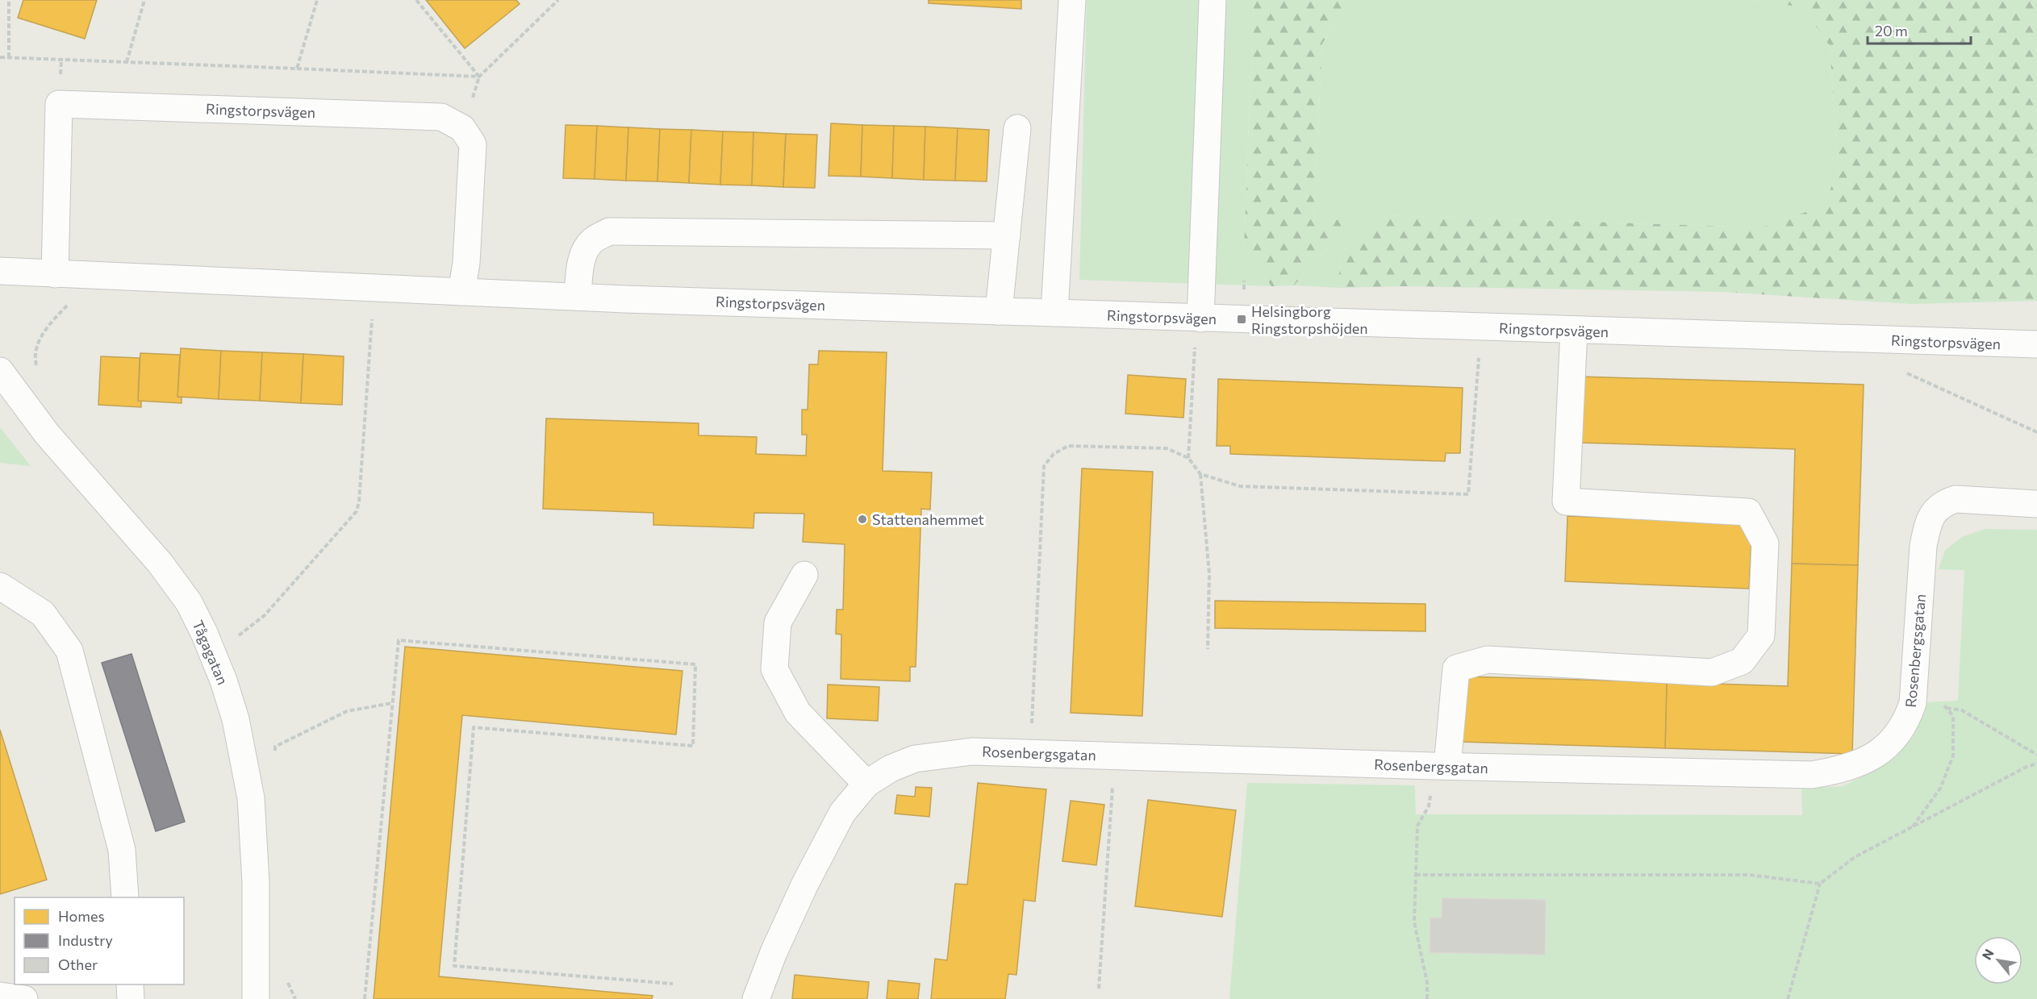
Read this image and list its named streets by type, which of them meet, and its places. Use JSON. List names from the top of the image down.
{
  "streets": {
    "street": ["Ringstorpsvägen", "Rosenbergsgatan", "Tågagatan"]
  },
  "places": {
    "transit": ["Helsingborg Ringstorpshöjden"],
    "other": ["Stattenahemmet"]
  },
  "legend": ["Homes", "Industry", "Other"],
  "scale_bar": "20 m",
  "north": "top left"
}
